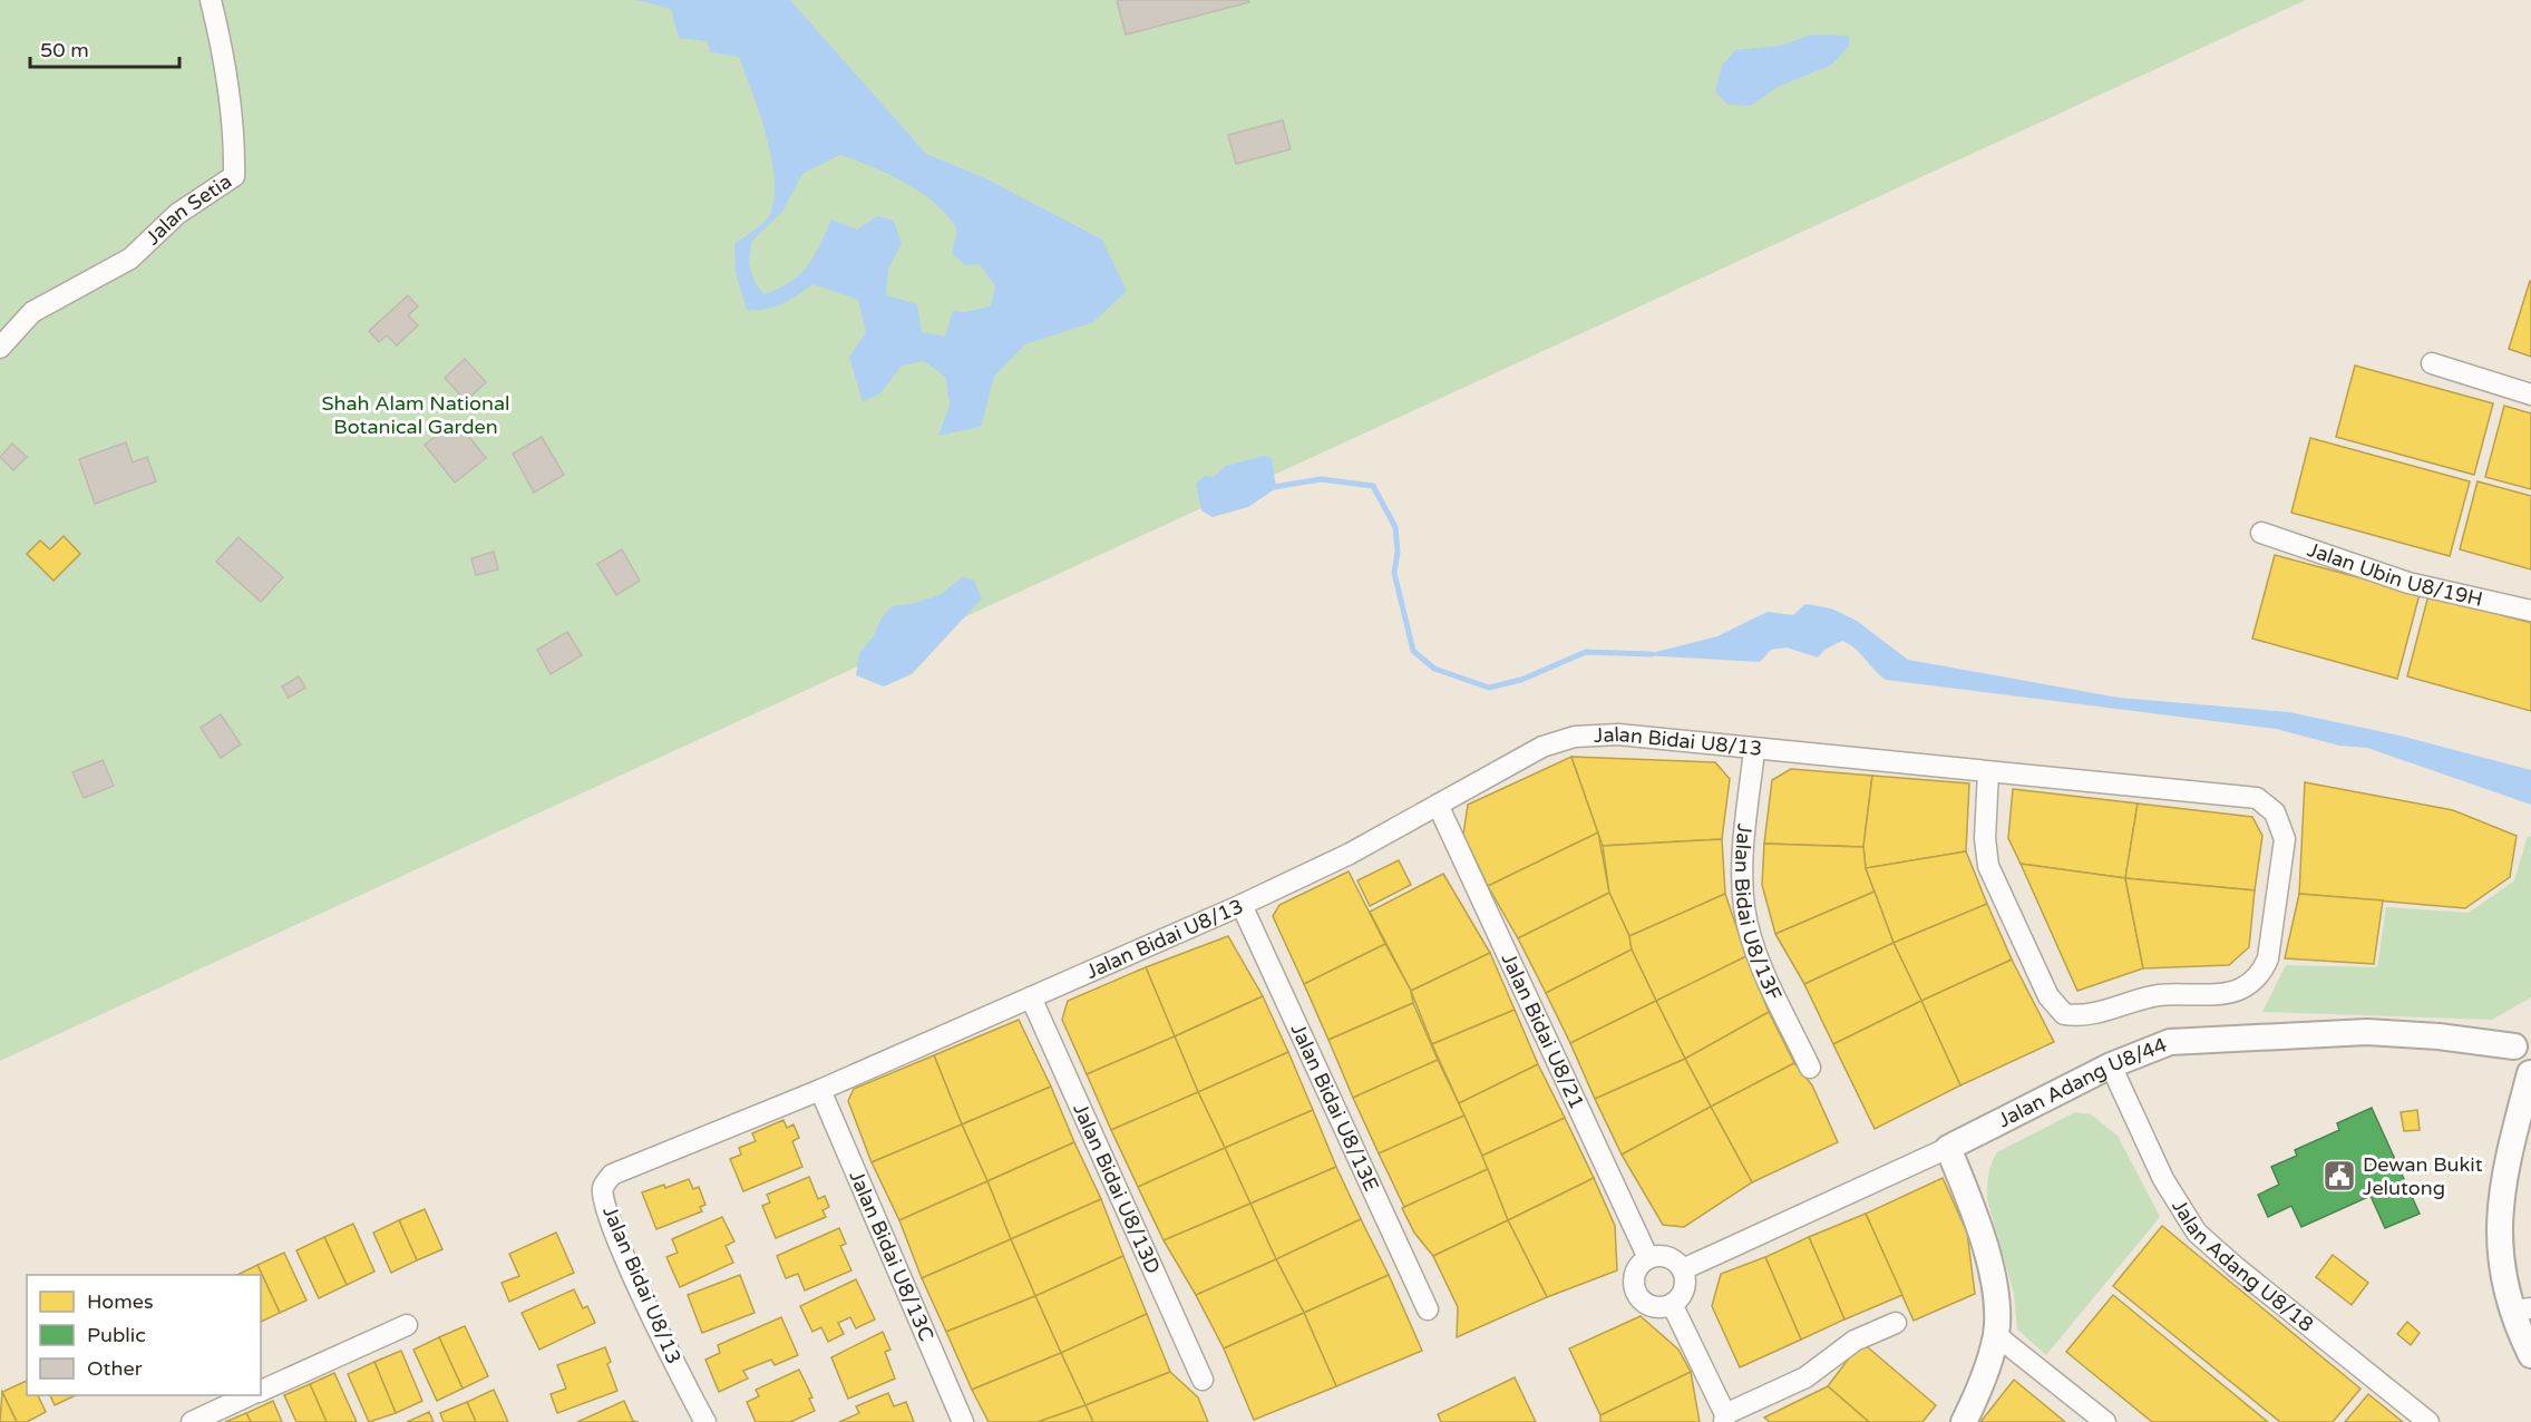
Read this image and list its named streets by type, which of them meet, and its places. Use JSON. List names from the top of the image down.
{
  "streets": {
    "street": [
      "Jalan Setia",
      "Jalan Ubin U8/19H",
      "Jalan Bidai U8/13",
      "Jalan Bidai U8/13F",
      "Jalan Bidai U8/21",
      "Jalan Adang U8/44",
      "Jalan Bidai U8/13E",
      "Jalan Bidai U8/13D",
      "Jalan Bidai U8/13C",
      "Jalan Adang U8/18"
    ]
  },
  "crossings": [
    ["Jalan Bidai U8/13", "Jalan Bidai U8/13F"],
    ["Jalan Bidai U8/13", "Jalan Bidai U8/21"],
    ["Jalan Bidai U8/13", "Jalan Bidai U8/13E"],
    ["Jalan Bidai U8/13", "Jalan Bidai U8/13D"],
    ["Jalan Bidai U8/13", "Jalan Bidai U8/13C"],
    ["Jalan Bidai U8/21", "Jalan Adang U8/44"],
    ["Jalan Adang U8/44", "Jalan Adang U8/18"]
  ],
  "parks": ["Shah Alam National Botanical Garden"],
  "places": {
    "public building": ["Dewan Bukit Jelutong"]
  },
  "legend": ["Homes", "Public", "Other"],
  "scale_bar": "50 m"
}
